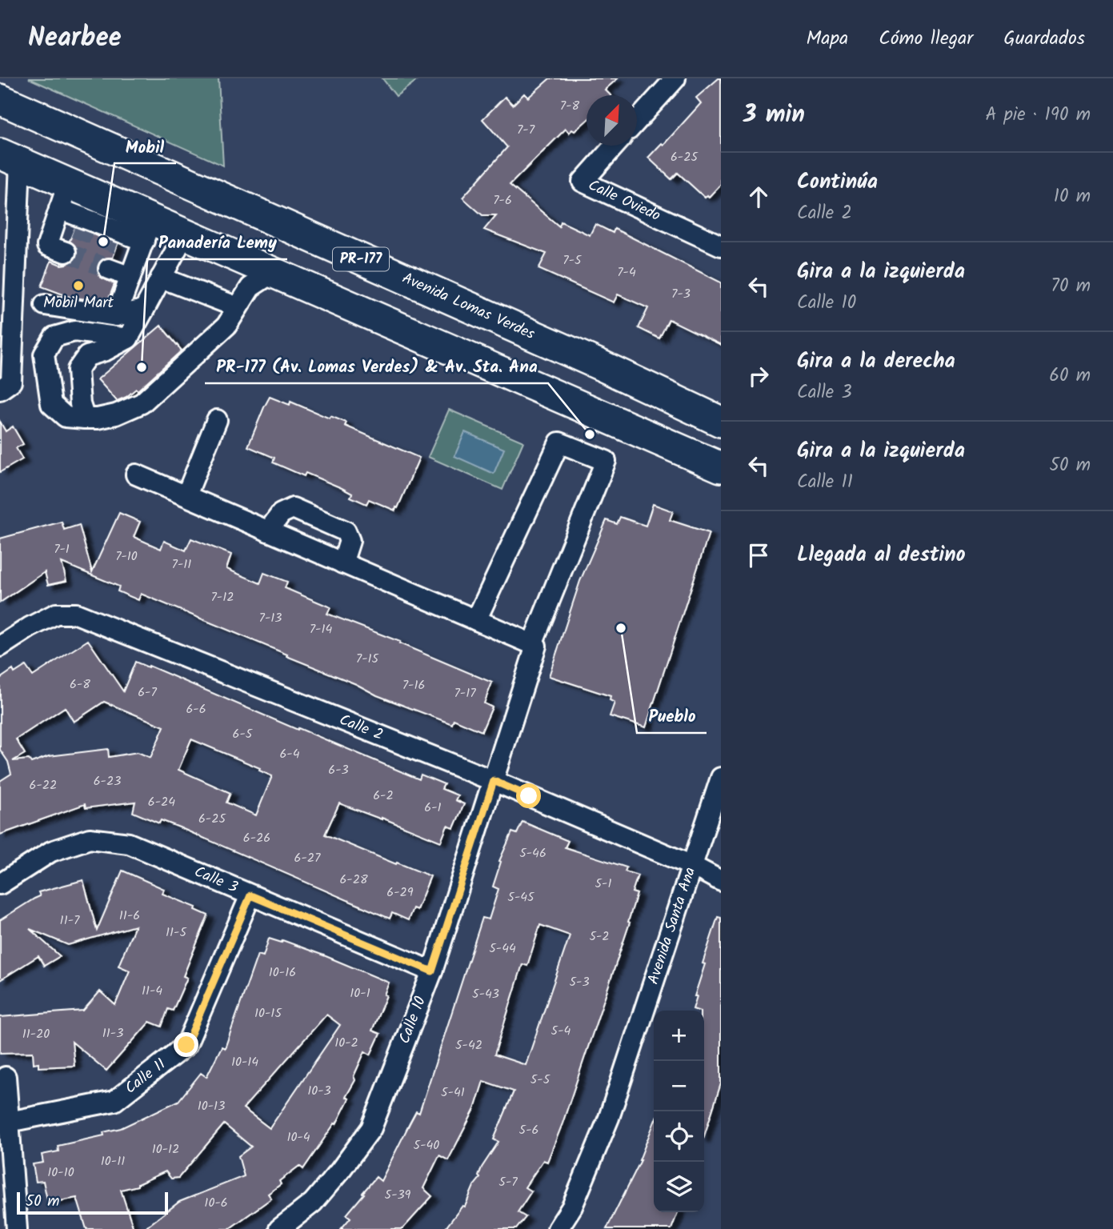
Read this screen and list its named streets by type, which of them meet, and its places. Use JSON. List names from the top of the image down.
{
  "streets": {
    "highway": ["PR-177", "Avenida Lomas Verdes"],
    "street": [
      "Calle Oviedo",
      "Calle 2",
      "Calle 3",
      "Avenida Santa Ana",
      "Calle 10",
      "Calle 11"
    ]
  },
  "crossings": [
    ["Calle 2", "Avenida Santa Ana"],
    ["Calle 2", "Calle 10"],
    ["Calle 3", "Calle 10"],
    ["Calle 3", "Calle 11"]
  ],
  "places": [
    "Mobil",
    "Mobil Mart",
    "Panadería Lemy",
    "PR-177 (Av. Lomas Verdes) & Av. Sta. Ana",
    "Pueblo"
  ],
  "house_numbers": [
    "7-8",
    "7-7",
    "6-25",
    "7-6",
    "7-5",
    "7-4",
    "7-3",
    "7-1",
    "7-10",
    "7-11",
    "7-12",
    "7-13",
    "7-14",
    "7-15",
    "6-8",
    "7-16",
    "6-7",
    "7-17",
    "6-6",
    "6-5",
    "6-4",
    "6-3",
    "6-23",
    "6-22",
    "6-2",
    "6-24",
    "6-1",
    "6-25",
    "6-26",
    "5-46",
    "6-27",
    "6-28",
    "5-1",
    "6-29",
    "5-45",
    "11-6",
    "11-7",
    "11-5",
    "5-2",
    "5-44",
    "10-16",
    "5-3",
    "11-4",
    "10-1",
    "5-43",
    "10-15",
    "5-4",
    "11-3",
    "11-20",
    "10-2",
    "5-42",
    "10-14",
    "5-5",
    "10-3",
    "5-41",
    "10-13",
    "5-6",
    "10-4",
    "5-40",
    "10-12",
    "10-11",
    "10-10",
    "5-7",
    "5-39",
    "10-6"
  ],
  "scale_bar": "50 m",
  "north": "top right",
  "page": {
    "header": "Nearbee",
    "nav": ["Mapa", "Cómo llegar", "Guardados"],
    "heading": ["3 min", "A pie · 190 m"],
    "list": [
      ["Continúa", "Calle 2", "10 m"],
      ["Gira a la izquierda", "Calle 10", "70 m"],
      ["Gira a la derecha", "Calle 3", "60 m"],
      ["Gira a la izquierda", "Calle 11", "50 m"],
      "Llegada al destino"
    ],
    "map_buttons": ["+", "−"],
    "scale": "50 m"
  }
}
